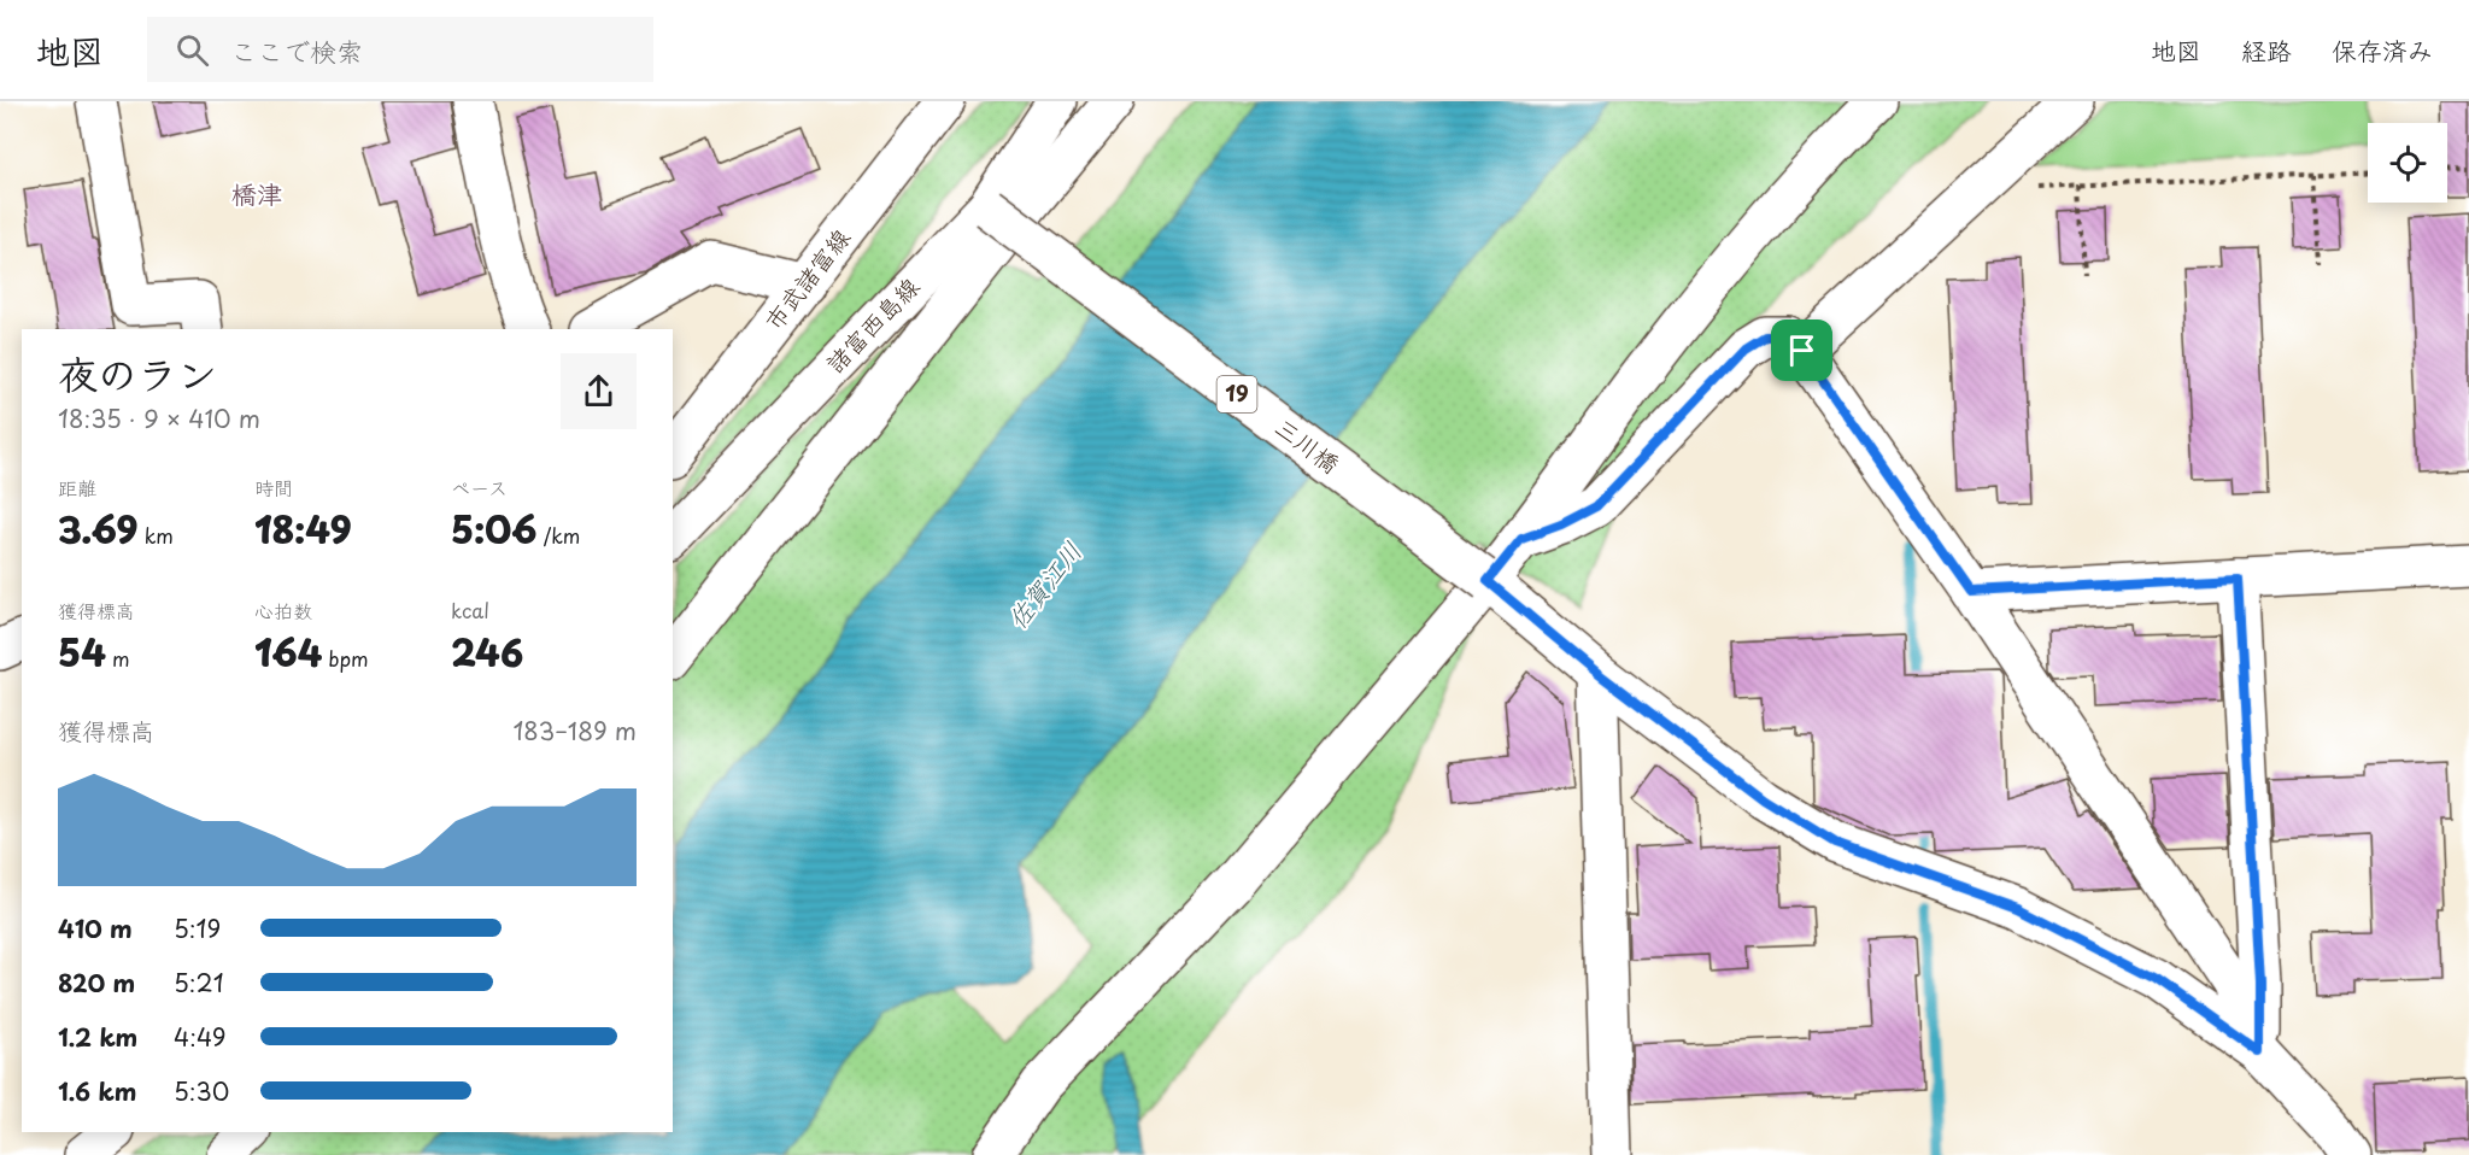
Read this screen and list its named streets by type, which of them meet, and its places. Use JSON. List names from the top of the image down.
{
  "streets": {
    "street": [
      "市武諸富線",
      "諸富西島線",
      "19",
      "三川橋"
    ]
  },
  "crossings": [
    ["諸富西島線", "三川橋"],
    ["19", "三川橋"]
  ],
  "districts": ["橋津"],
  "water": ["佐賀江川"],
  "page": {
    "header": "地図",
    "search": "ここで検索",
    "nav": ["地図", "経路", "保存済み"],
    "heading": ["夜のラン", "18:35 · 9 × 410 m"],
    "stats": [
      ["距離", "3.69 km"],
      ["時間", "18:49"],
      ["ペース", "5:06 /km"],
      ["獲得標高", "54 m"],
      ["心拍数", "164 bpm"],
      ["kcal", "246"]
    ],
    "chart": ["獲得標高", "183–189 m"],
    "list": [
      {
        "name": "410 m",
        "note": "5:19"
      },
      {
        "name": "820 m",
        "note": "5:21"
      },
      {
        "name": "1.2 km",
        "note": "4:49"
      },
      {
        "name": "1.6 km",
        "note": "5:30"
      }
    ]
  }
}
